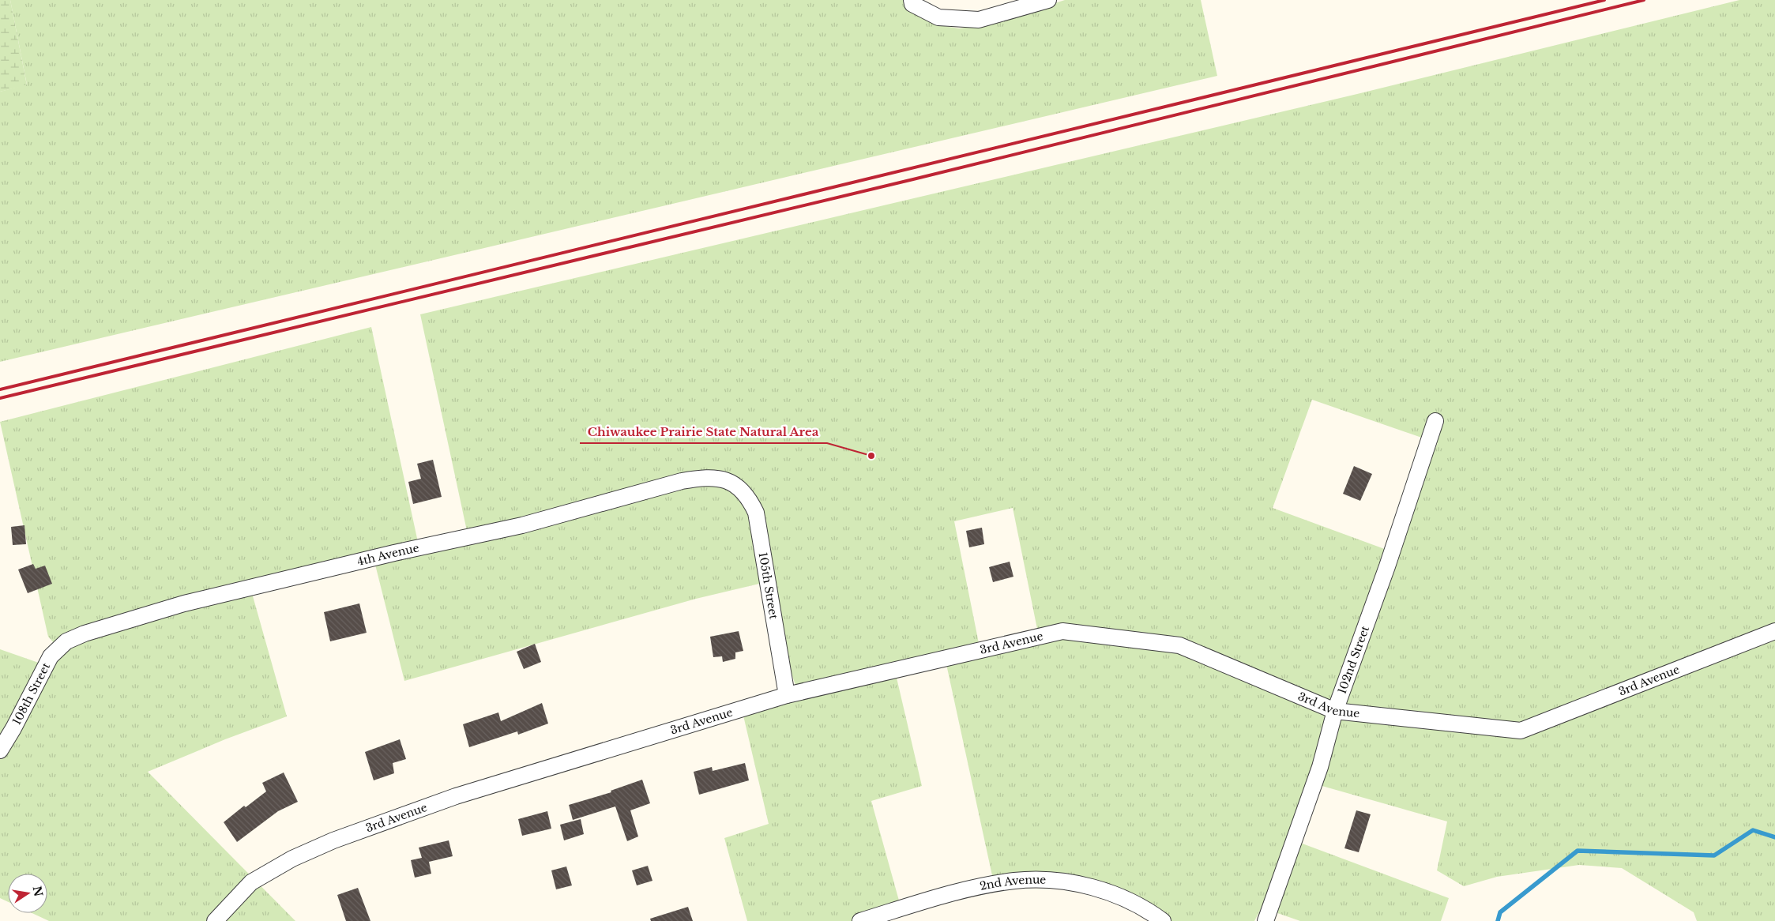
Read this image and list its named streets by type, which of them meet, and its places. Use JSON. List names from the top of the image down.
{
  "streets": {
    "street": [
      "4th Avenue",
      "105th Street",
      "3rd Avenue",
      "102nd Street",
      "108th Street",
      "2nd Avenue"
    ]
  },
  "crossings": [
    ["4th Avenue", "105th Street"],
    ["4th Avenue", "108th Street"],
    ["105th Street", "3rd Avenue"],
    ["3rd Avenue", "102nd Street"]
  ],
  "places": ["Chiwaukee Prairie State Natural Area"],
  "north": "right"
}
